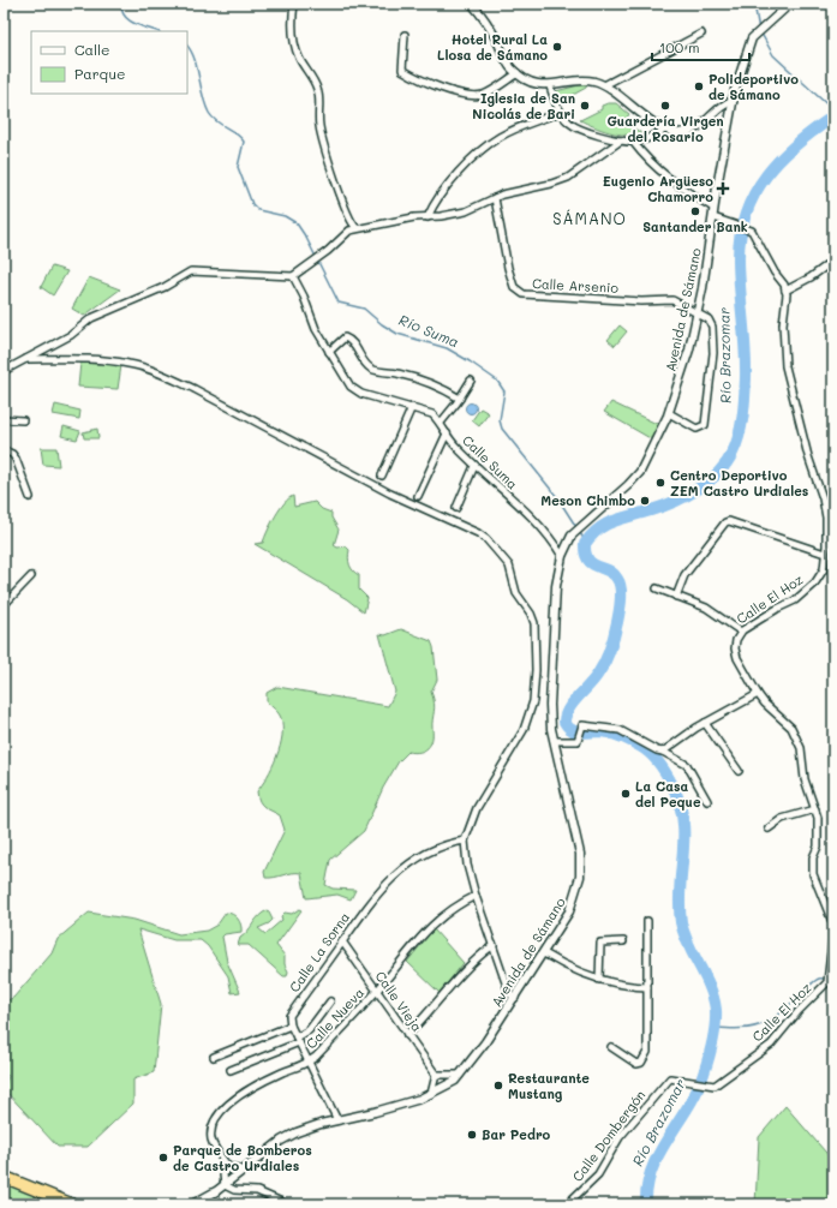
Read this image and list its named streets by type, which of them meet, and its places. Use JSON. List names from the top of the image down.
{
  "streets": {
    "street": [
      "Calle Arsenio",
      "Avenida de Sámano",
      "Calle Suma",
      "Calle El Hoz",
      "Calle La Sorna",
      "Calle Vieja",
      "Calle Nueva",
      "Calle Dombergón"
    ]
  },
  "crossings": [
    ["Calle Arsenio", "Avenida de Sámano"],
    ["Avenida de Sámano", "Calle Suma"],
    ["Calle El Hoz", "Calle Dombergón"],
    ["Calle La Sorna", "Calle Vieja"],
    ["Calle Vieja", "Calle Nueva"]
  ],
  "districts": ["SÁMANO"],
  "water": ["Río Suma", "Río Brazomar"],
  "places": {
    "other": [
      "Hotel Rural La Llosa de Sámano",
      "Polideportivo de Sámano",
      "Iglesia de San Nicolás de Bari",
      "Guardería Virgen del Rosario",
      "Santander Bank",
      "Centro Deportivo ZEM Castro Urdiales",
      "Meson Chimbo",
      "La Casa del Peque",
      "Restaurante Mustang",
      "Bar Pedro",
      "Parque de Bomberos de Castro Urdiales"
    ],
    "health": ["Eugenio Argüeso Chamorro"]
  },
  "legend": ["Calle", "Parque"],
  "scale_bar": "100 m"
}
